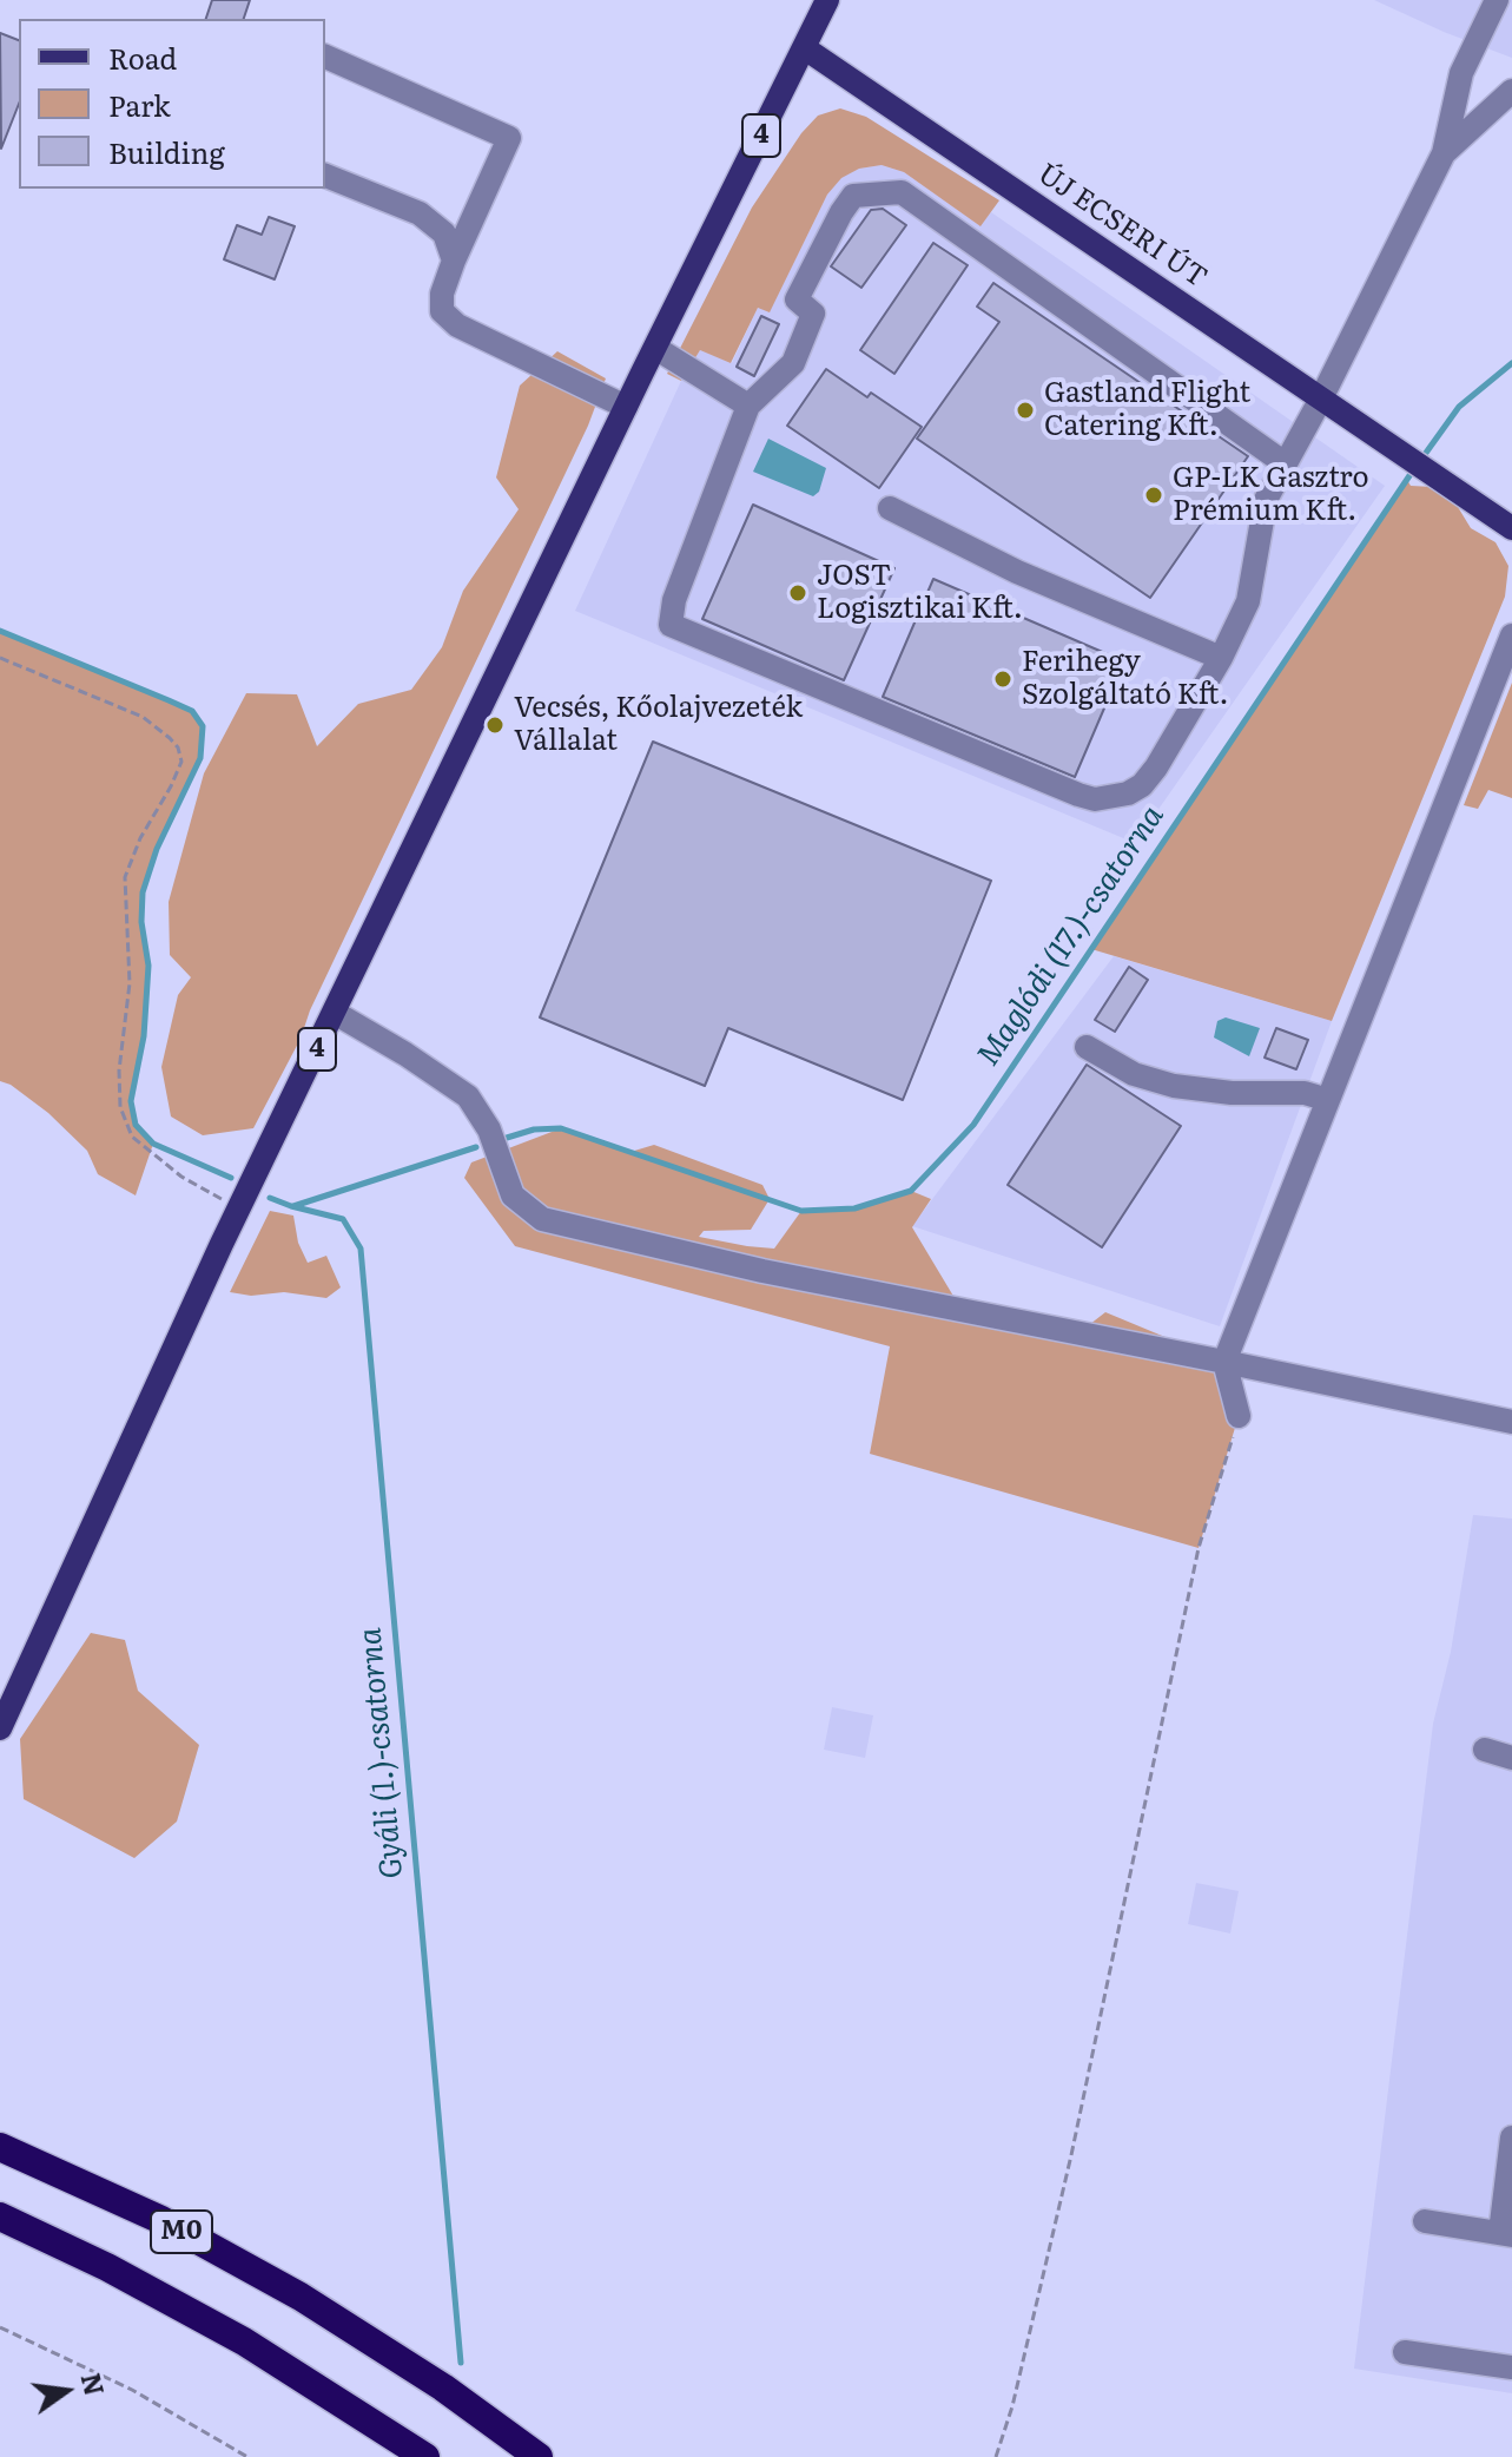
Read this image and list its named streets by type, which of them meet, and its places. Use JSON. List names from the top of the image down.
{
  "streets": {
    "highway": ["M0"],
    "main road": ["4", "ÚJ ECSERI ÚT"]
  },
  "crossings": [
    ["4", "ÚJ ECSERI ÚT"]
  ],
  "water": ["Maglódi (17.)-csatorna", "Gyáli (1.)-csatorna"],
  "places": [
    "Gastland Flight Catering Kft.",
    "GP-LK Gasztro Prémium Kft.",
    "JOST Logisztikai Kft.",
    "Ferihegy Szolgáltató Kft.",
    "Vecsés, Kőolajvezeték Vállalat"
  ],
  "legend": ["Road", "Park", "Building"],
  "north": "right"
}
